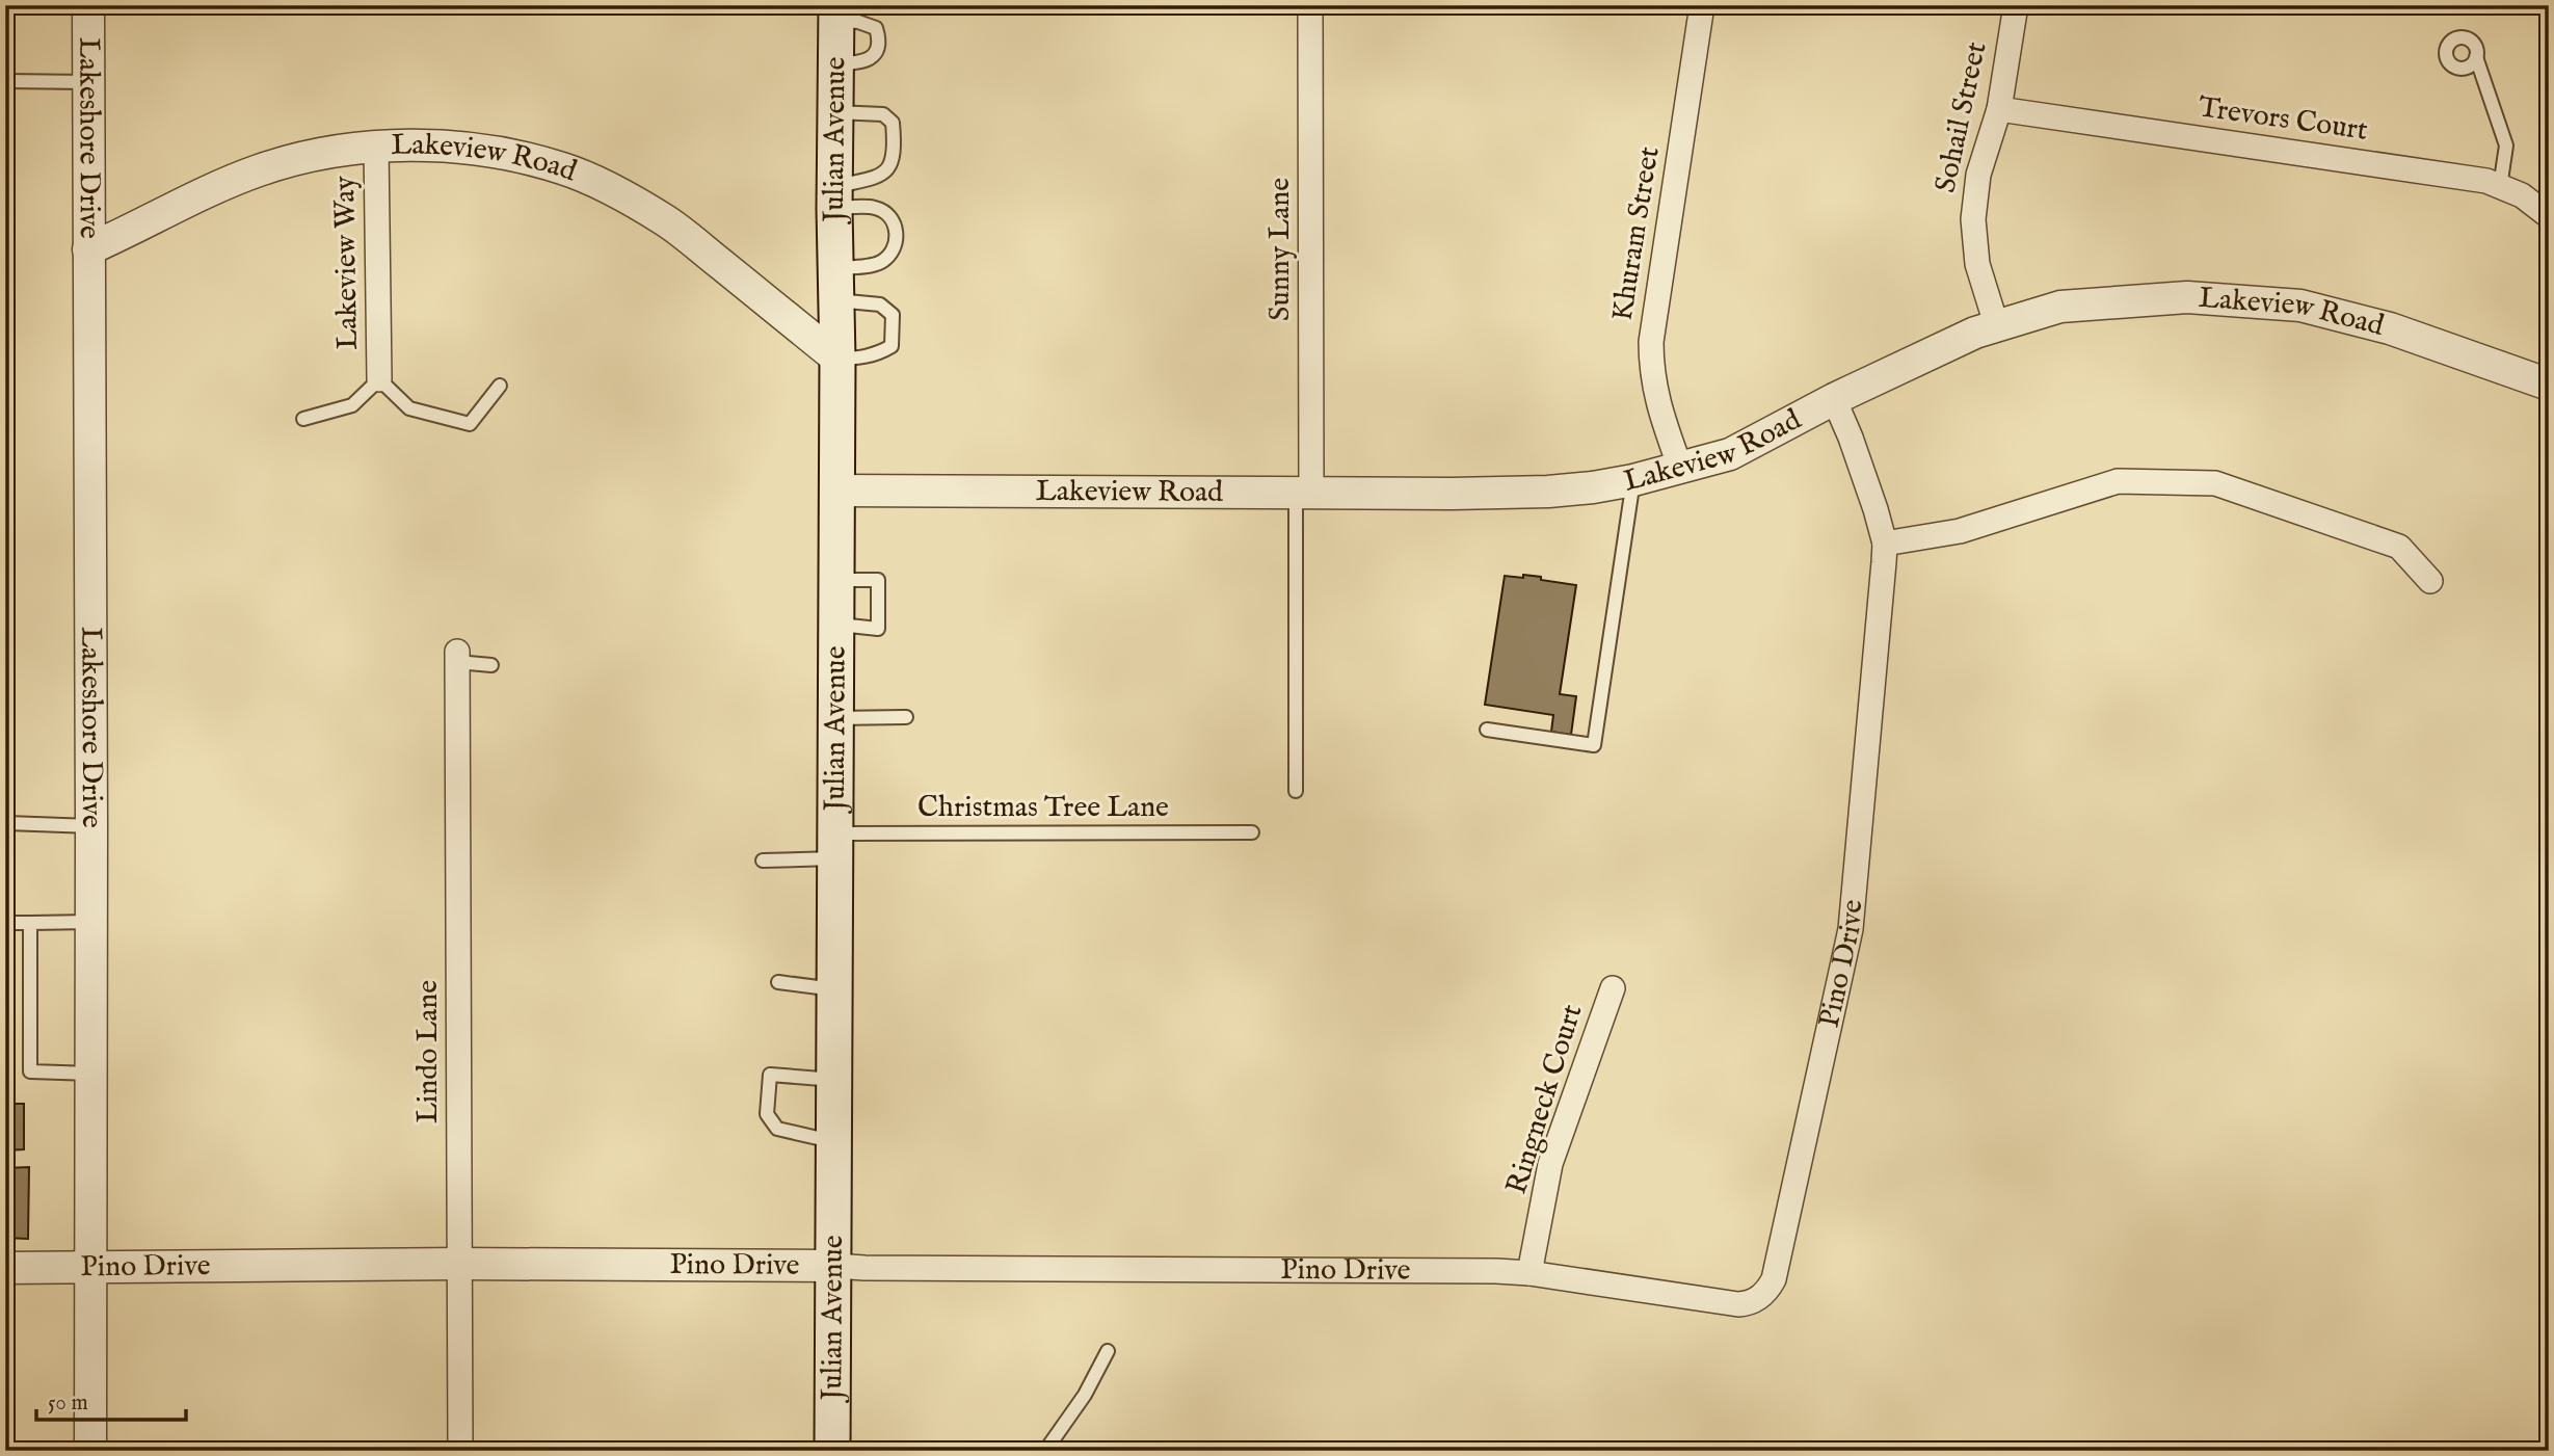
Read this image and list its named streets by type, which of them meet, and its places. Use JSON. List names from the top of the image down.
{
  "streets": {
    "main road": ["Julian Avenue"],
    "street": [
      "Sohail Street",
      "Trevors Court",
      "Lakeshore Drive",
      "Lakeview Road",
      "Khuram Street",
      "Sunny Lane",
      "Lakeview Way",
      "Pino Drive",
      "Lindo Lane",
      "Ringneck Court"
    ],
    "lane": ["Christmas Tree Lane"]
  },
  "crossings": [
    ["Sohail Street", "Trevors Court"],
    ["Sohail Street", "Lakeview Road"],
    ["Lakeshore Drive", "Lakeview Road"],
    ["Lakeshore Drive", "Pino Drive"],
    ["Julian Avenue", "Lakeview Road"],
    ["Julian Avenue", "Christmas Tree Lane"],
    ["Julian Avenue", "Pino Drive"],
    ["Lakeview Road", "Khuram Street"],
    ["Lakeview Road", "Sunny Lane"],
    ["Lakeview Road", "Lakeview Way"],
    ["Lakeview Road", "Pino Drive"],
    ["Pino Drive", "Lindo Lane"],
    ["Pino Drive", "Ringneck Court"]
  ],
  "scale_bar": "50 m"
}
